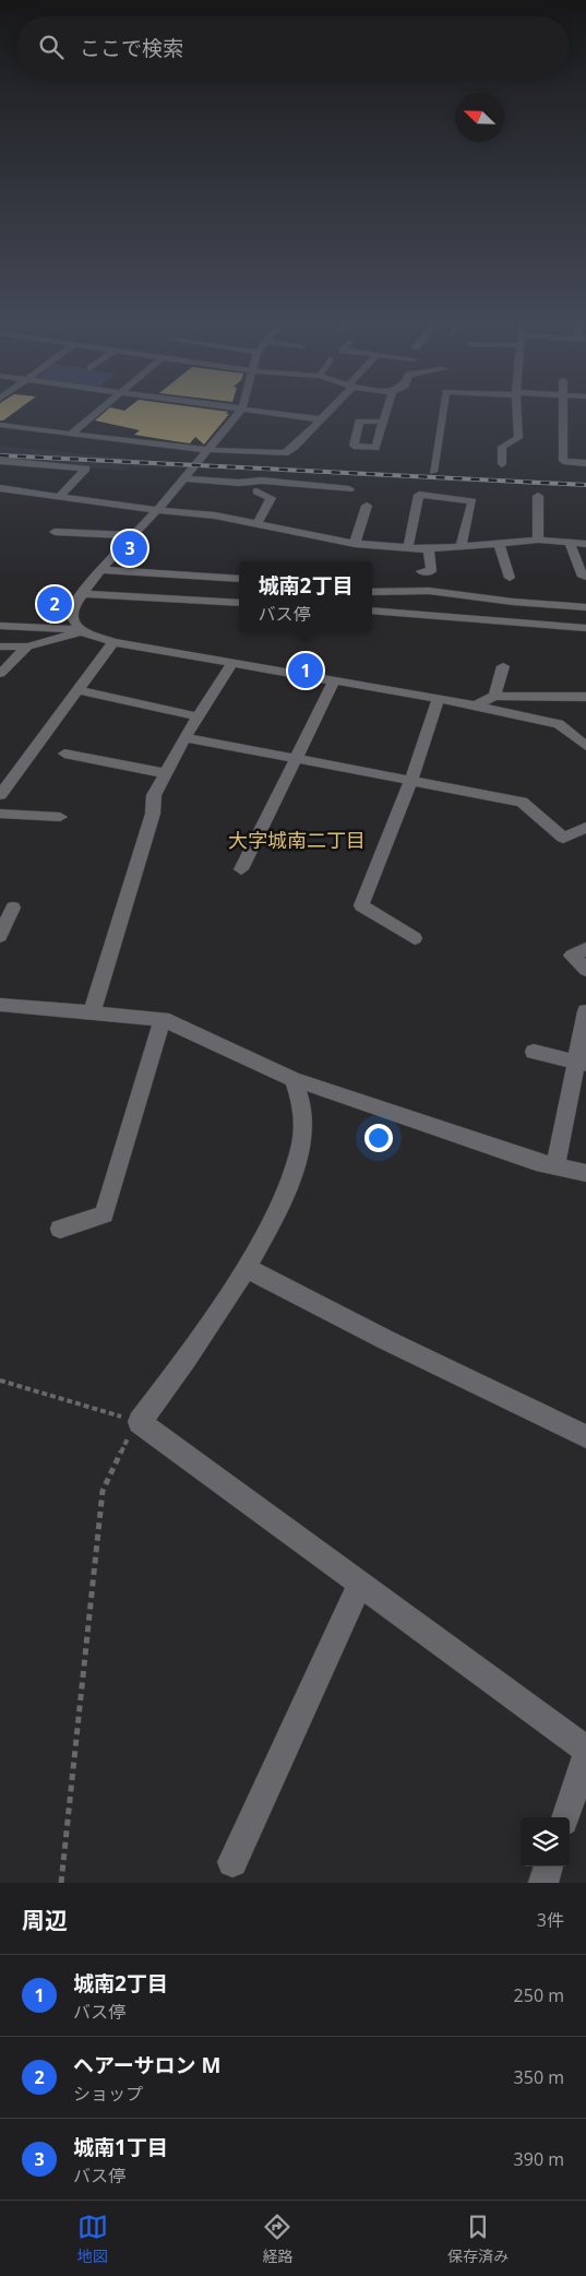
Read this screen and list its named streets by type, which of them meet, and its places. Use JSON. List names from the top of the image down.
{
  "districts": ["大字城南二丁目"],
  "north": "top left",
  "page": {
    "search": "ここで検索",
    "pins": ["3", "2", "1"],
    "popup": ["城南2丁目", "バス停"],
    "heading": ["周辺", "3件"],
    "list": [
      {
        "mark": "1",
        "name": "城南2丁目",
        "note": "バス停",
        "value": "250 m"
      },
      {
        "mark": "2",
        "name": "ヘアーサロン M",
        "note": "ショップ",
        "value": "350 m"
      },
      {
        "mark": "3",
        "name": "城南1丁目",
        "note": "バス停",
        "value": "390 m"
      }
    ],
    "nav": ["地図", "経路", "保存済み"]
  }
}
